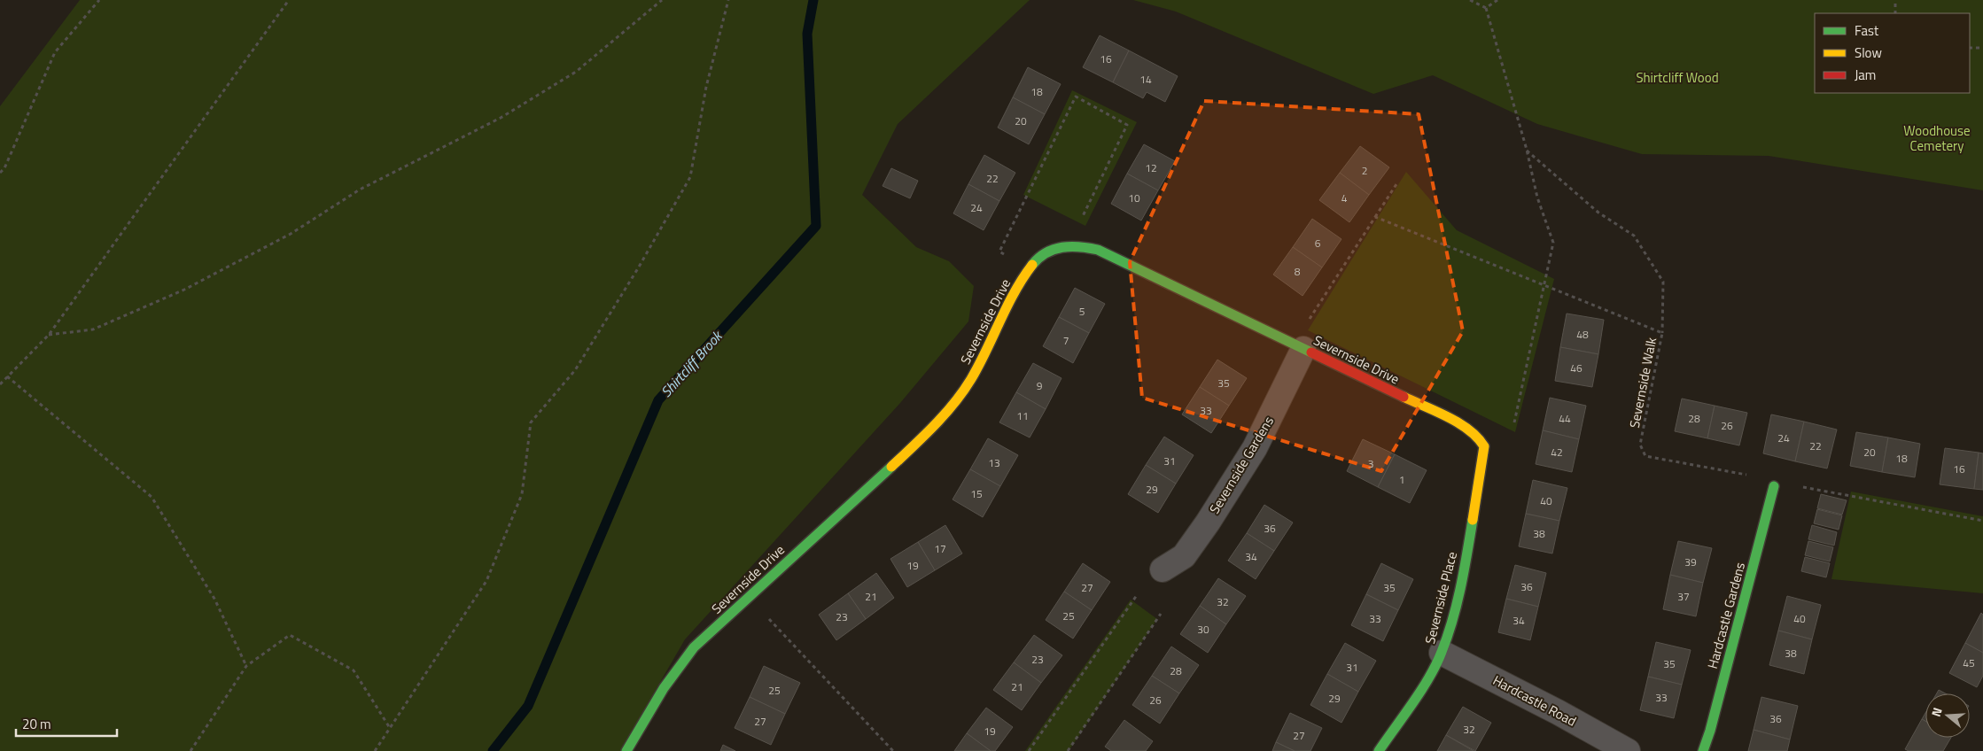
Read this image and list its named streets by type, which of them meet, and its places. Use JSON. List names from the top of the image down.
{
  "streets": {
    "street": [
      "Severnside Drive",
      "Severnside Gardens",
      "Severnside Place",
      "Hardcastle Gardens",
      "Hardcastle Road"
    ],
    "path": ["Severnside Walk"]
  },
  "crossings": [
    ["Severnside Drive", "Severnside Gardens"],
    ["Severnside Drive", "Severnside Place"],
    ["Severnside Place", "Hardcastle Road"]
  ],
  "water": ["Shirtcliff Brook"],
  "parks": ["Shirtcliff Wood", "Woodhouse Cemetery"],
  "house_numbers": [
    "16",
    "14",
    "18",
    "20",
    "12",
    "2",
    "22",
    "10",
    "4",
    "24",
    "6",
    "8",
    "5",
    "48",
    "7",
    "46",
    "35",
    "9",
    "33",
    "11",
    "44",
    "28",
    "26",
    "24",
    "22",
    "42",
    "20",
    "18",
    "31",
    "13",
    "3",
    "16",
    "1",
    "29",
    "15",
    "40",
    "36",
    "38",
    "17",
    "34",
    "39",
    "19",
    "36",
    "27",
    "35",
    "21",
    "37",
    "32",
    "25",
    "23",
    "33",
    "40",
    "34",
    "30",
    "38",
    "23",
    "45",
    "35",
    "31",
    "28",
    "21",
    "25",
    "33",
    "29",
    "26",
    "36",
    "27",
    "32",
    "19",
    "27"
  ],
  "legend": ["Fast", "Slow", "Jam"],
  "scale_bar": "20 m",
  "north": "left"
}
